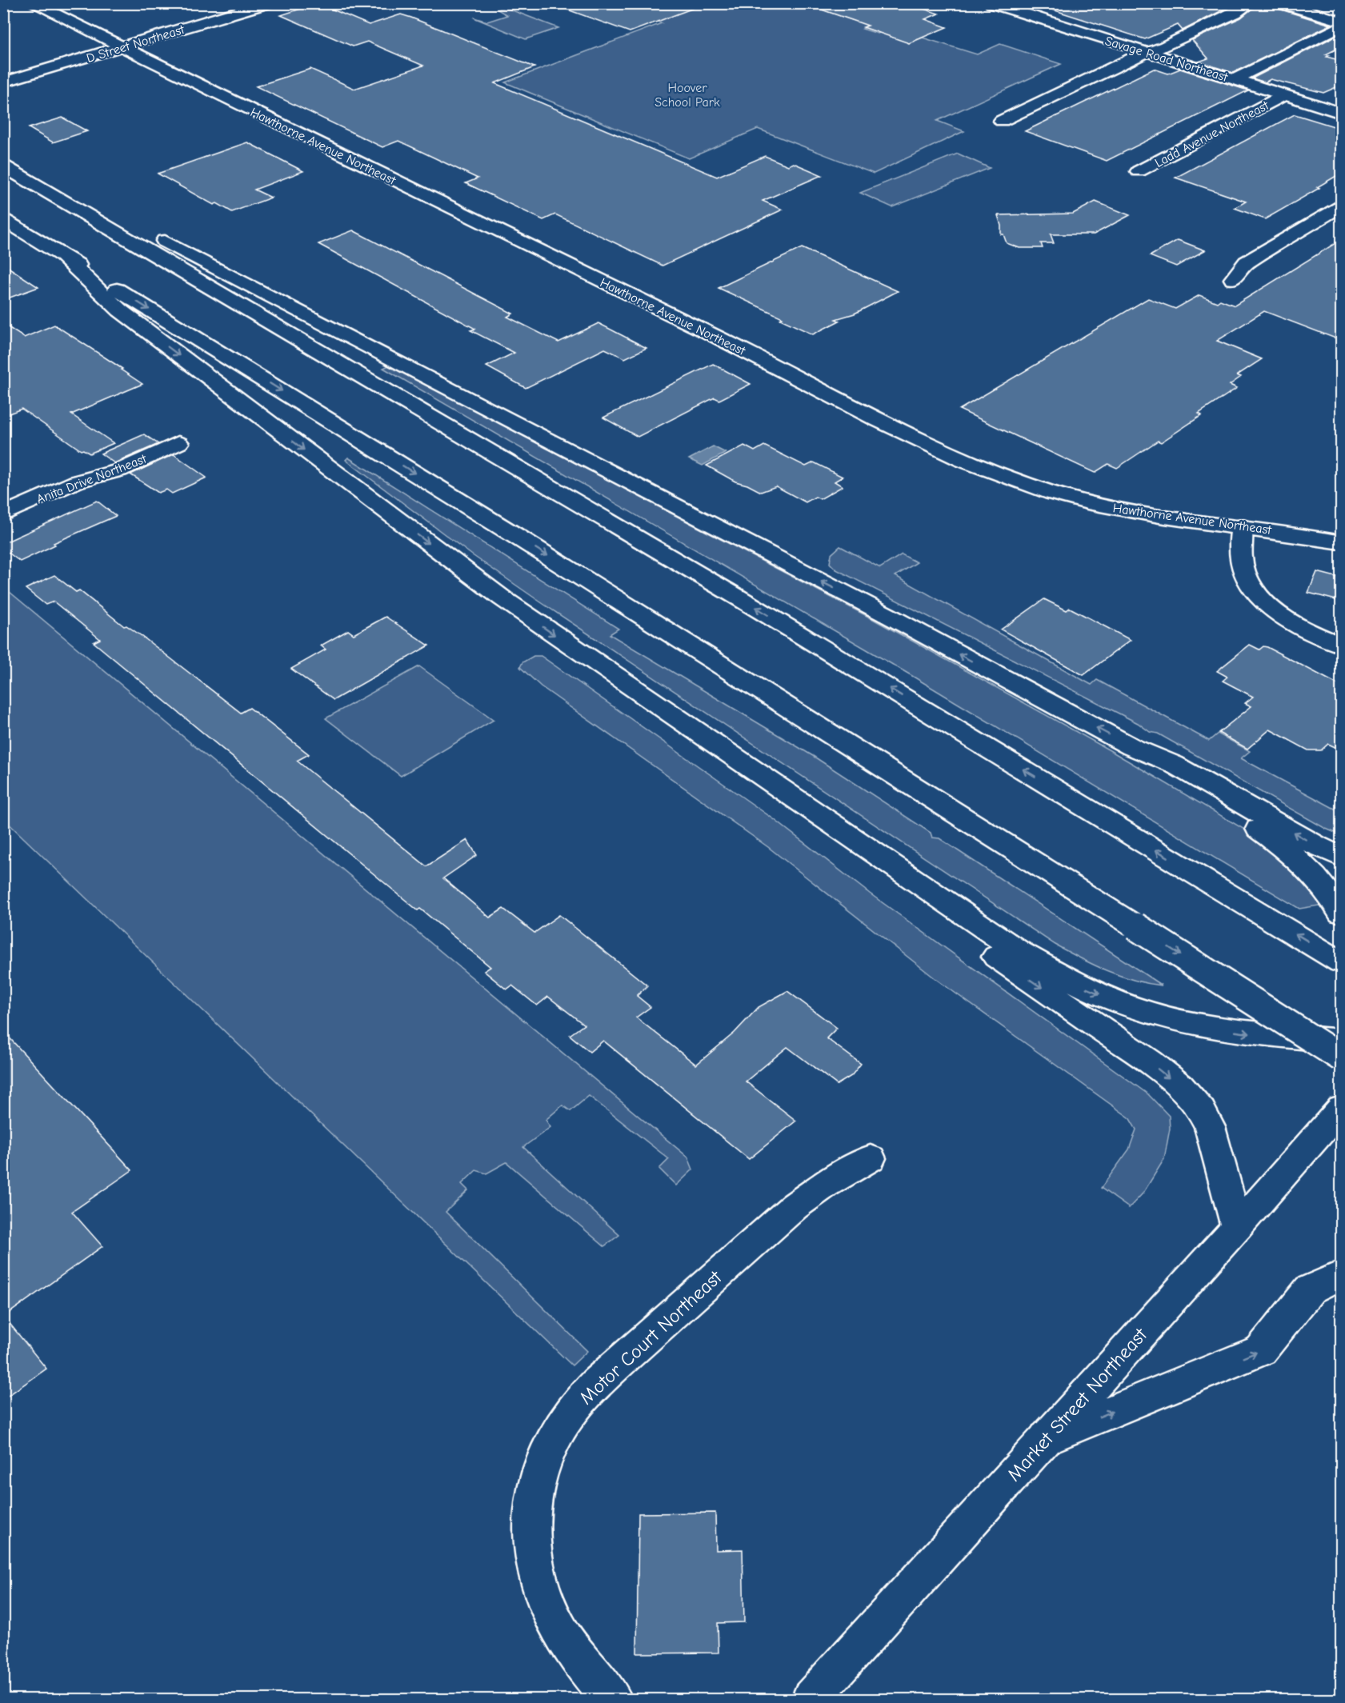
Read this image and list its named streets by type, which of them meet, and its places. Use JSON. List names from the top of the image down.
{
  "streets": {
    "main road": [
      "D Street Northeast",
      "Savage Road Northeast",
      "Ladd Avenue Northeast",
      "Hawthorne Avenue Northeast",
      "Anita Drive Northeast",
      "Motor Court Northeast",
      "Market Street Northeast"
    ]
  },
  "crossings": [
    ["D Street Northeast", "Hawthorne Avenue Northeast"],
    ["Savage Road Northeast", "Ladd Avenue Northeast"]
  ],
  "parks": ["Hoover School Park"]
}
